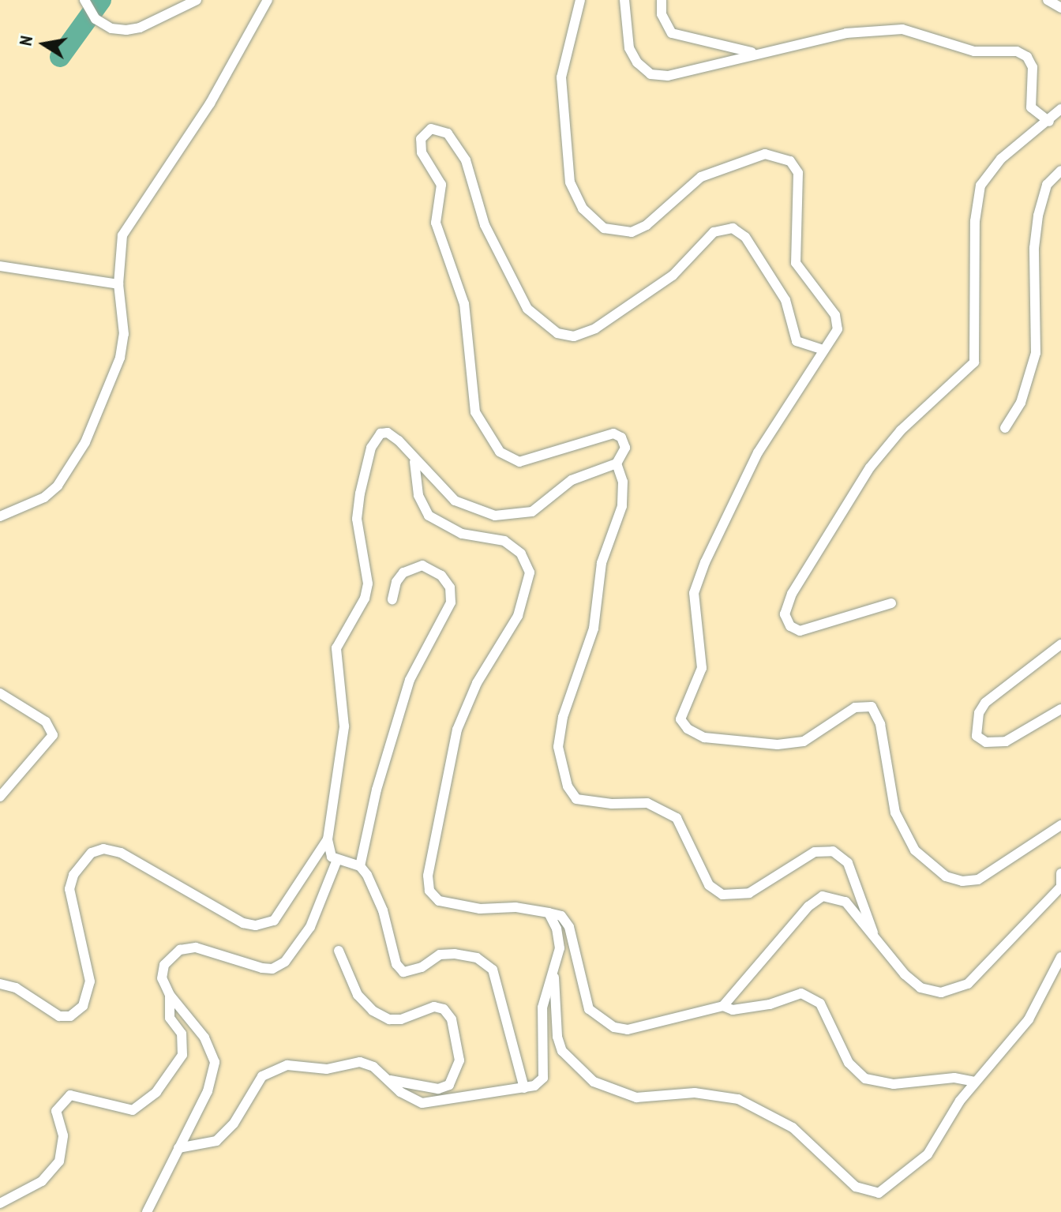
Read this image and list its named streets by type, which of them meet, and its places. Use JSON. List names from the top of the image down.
{
  "north": "left"
}
